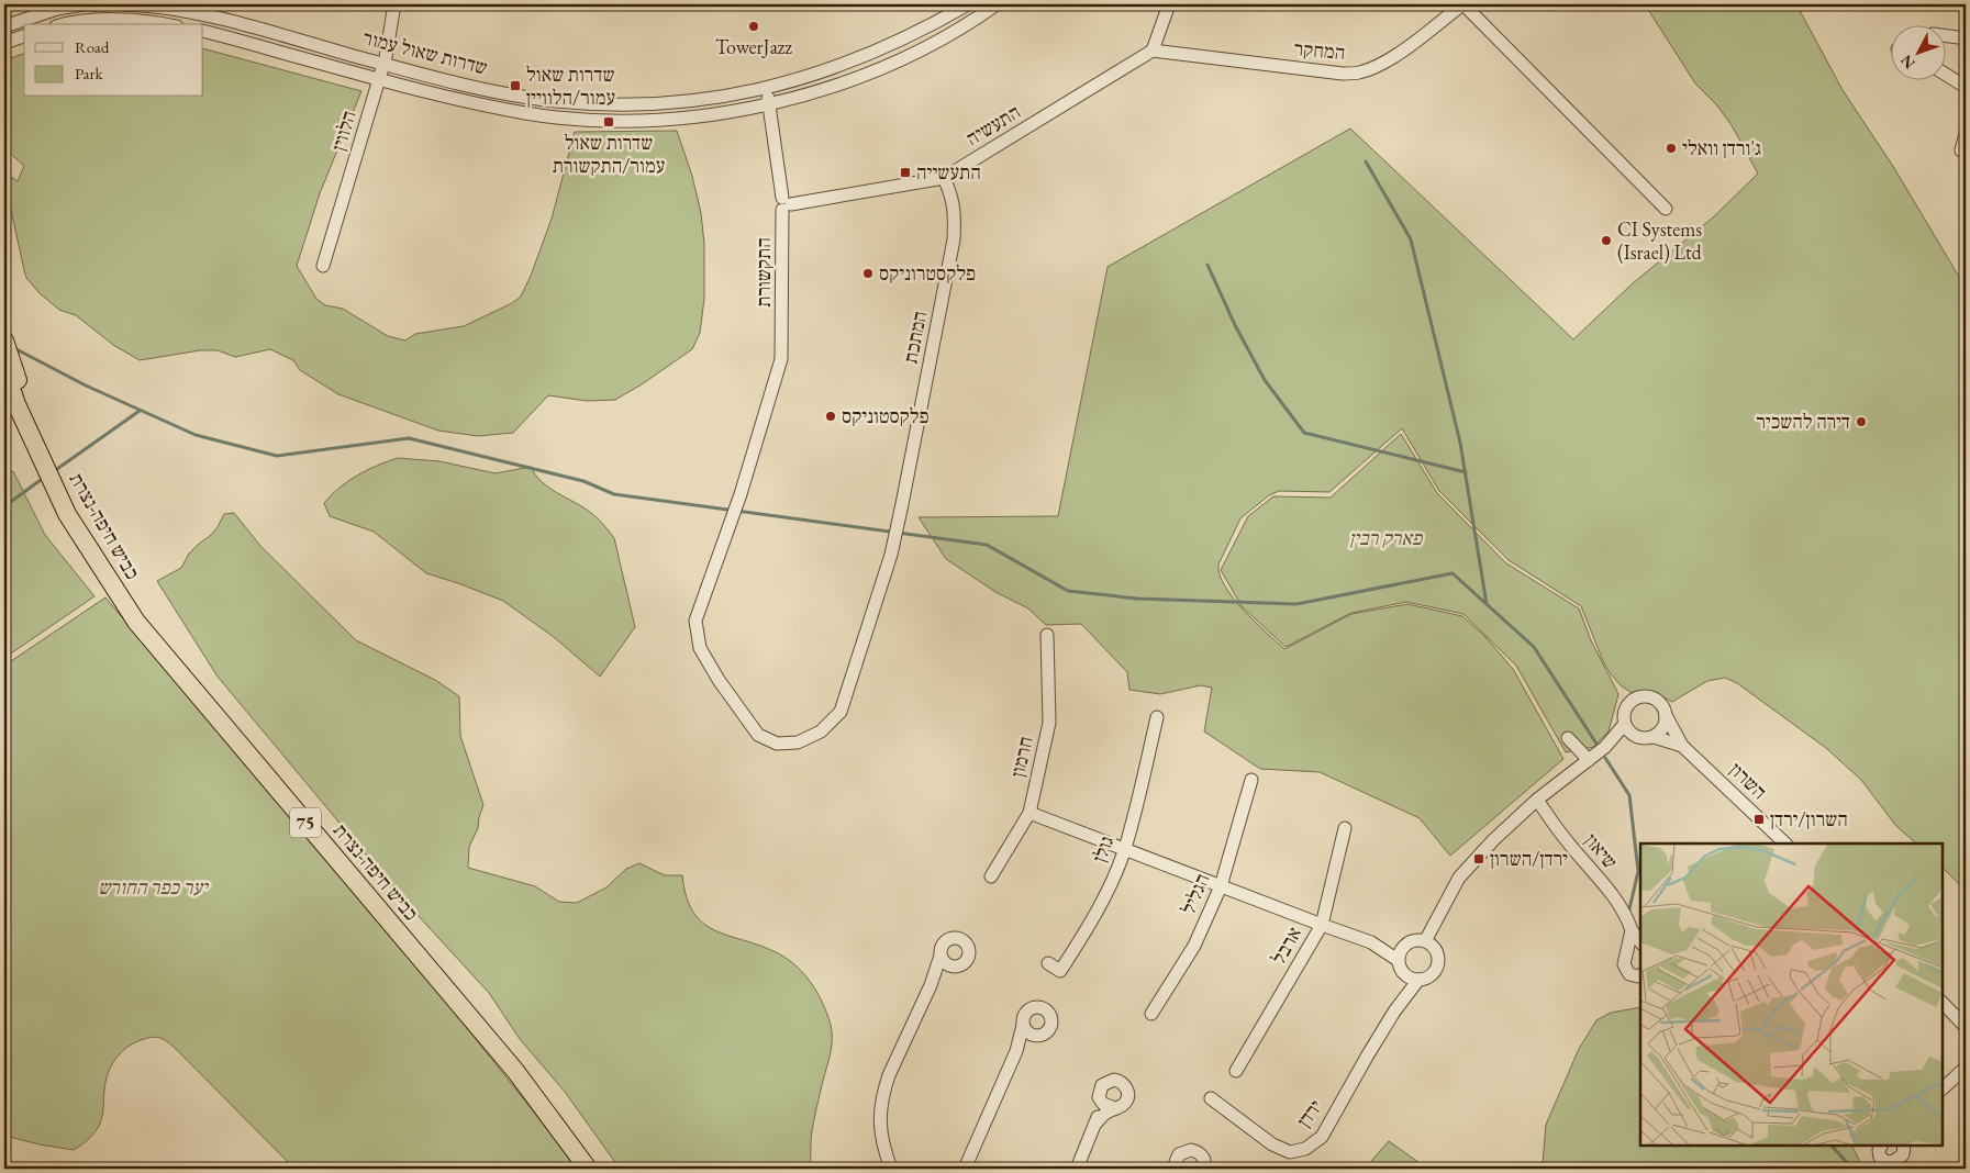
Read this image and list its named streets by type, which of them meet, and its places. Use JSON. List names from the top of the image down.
{
  "streets": {
    "highway": ["כביש חיפה-נצרת", "75"],
    "street": [
      "המחקר",
      "שדרות שאול עמור",
      "התעשיה",
      "הלווין",
      "התקשורת",
      "המתכת",
      "חרמון",
      "השרון",
      "גולן",
      "שיאון",
      "הגליל",
      "ארבל",
      "ירדן"
    ]
  },
  "crossings": [
    ["המחקר", "התעשיה"],
    ["שדרות שאול עמור", "הלווין"],
    ["שדרות שאול עמור", "התקשורת"],
    ["התעשיה", "התקשורת"],
    ["התעשיה", "המתכת"],
    ["התקשורת", "המתכת"]
  ],
  "parks": ["פארק רבין", "יער כפר החורש"],
  "places": {
    "other": [
      "TowerJazz",
      "ג'ורדן וואלי",
      "CI Systems (Israel) Ltd",
      "פלקסטרוניקס",
      "פלקסטוניקס",
      "דירה להשכיר"
    ],
    "transit": [
      "שדרות שאול עמור/הלוויין",
      "שדרות שאול עמור/התקשורת",
      "התעשייה",
      "השרון/ירדן",
      "ירדן/השרון"
    ]
  },
  "legend": ["Road", "Park"],
  "north": "bottom left"
}
